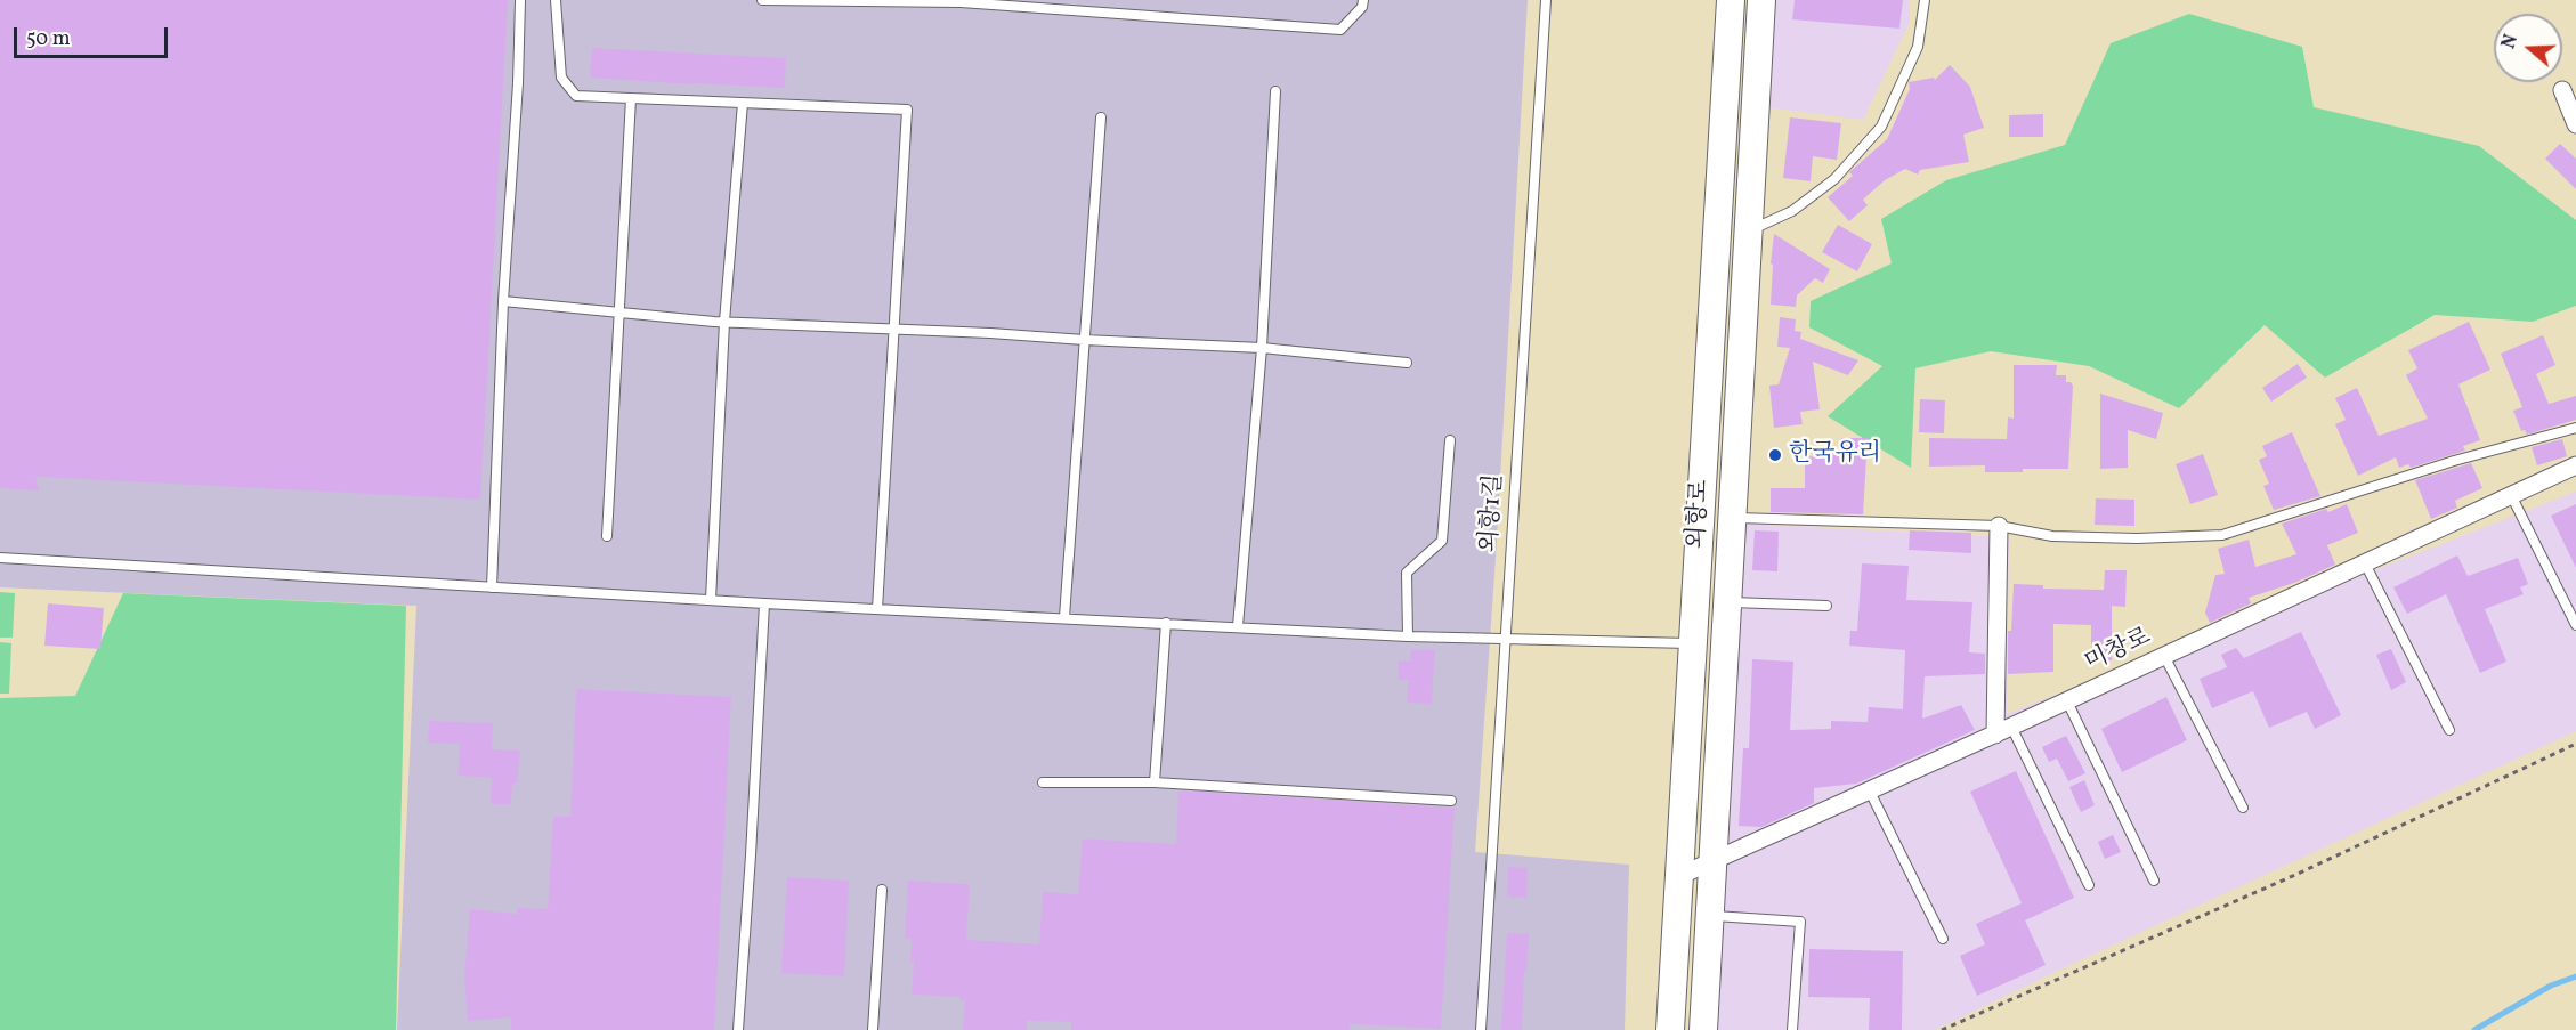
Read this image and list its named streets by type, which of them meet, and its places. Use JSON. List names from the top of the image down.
{
  "streets": {
    "main road": ["외항로"],
    "street": ["미창로"],
    "lane": ["외항1길"]
  },
  "crossings": [
    ["외항로", "미창로"]
  ],
  "places": ["한국유리"],
  "scale_bar": "50 m",
  "north": "left"
}
